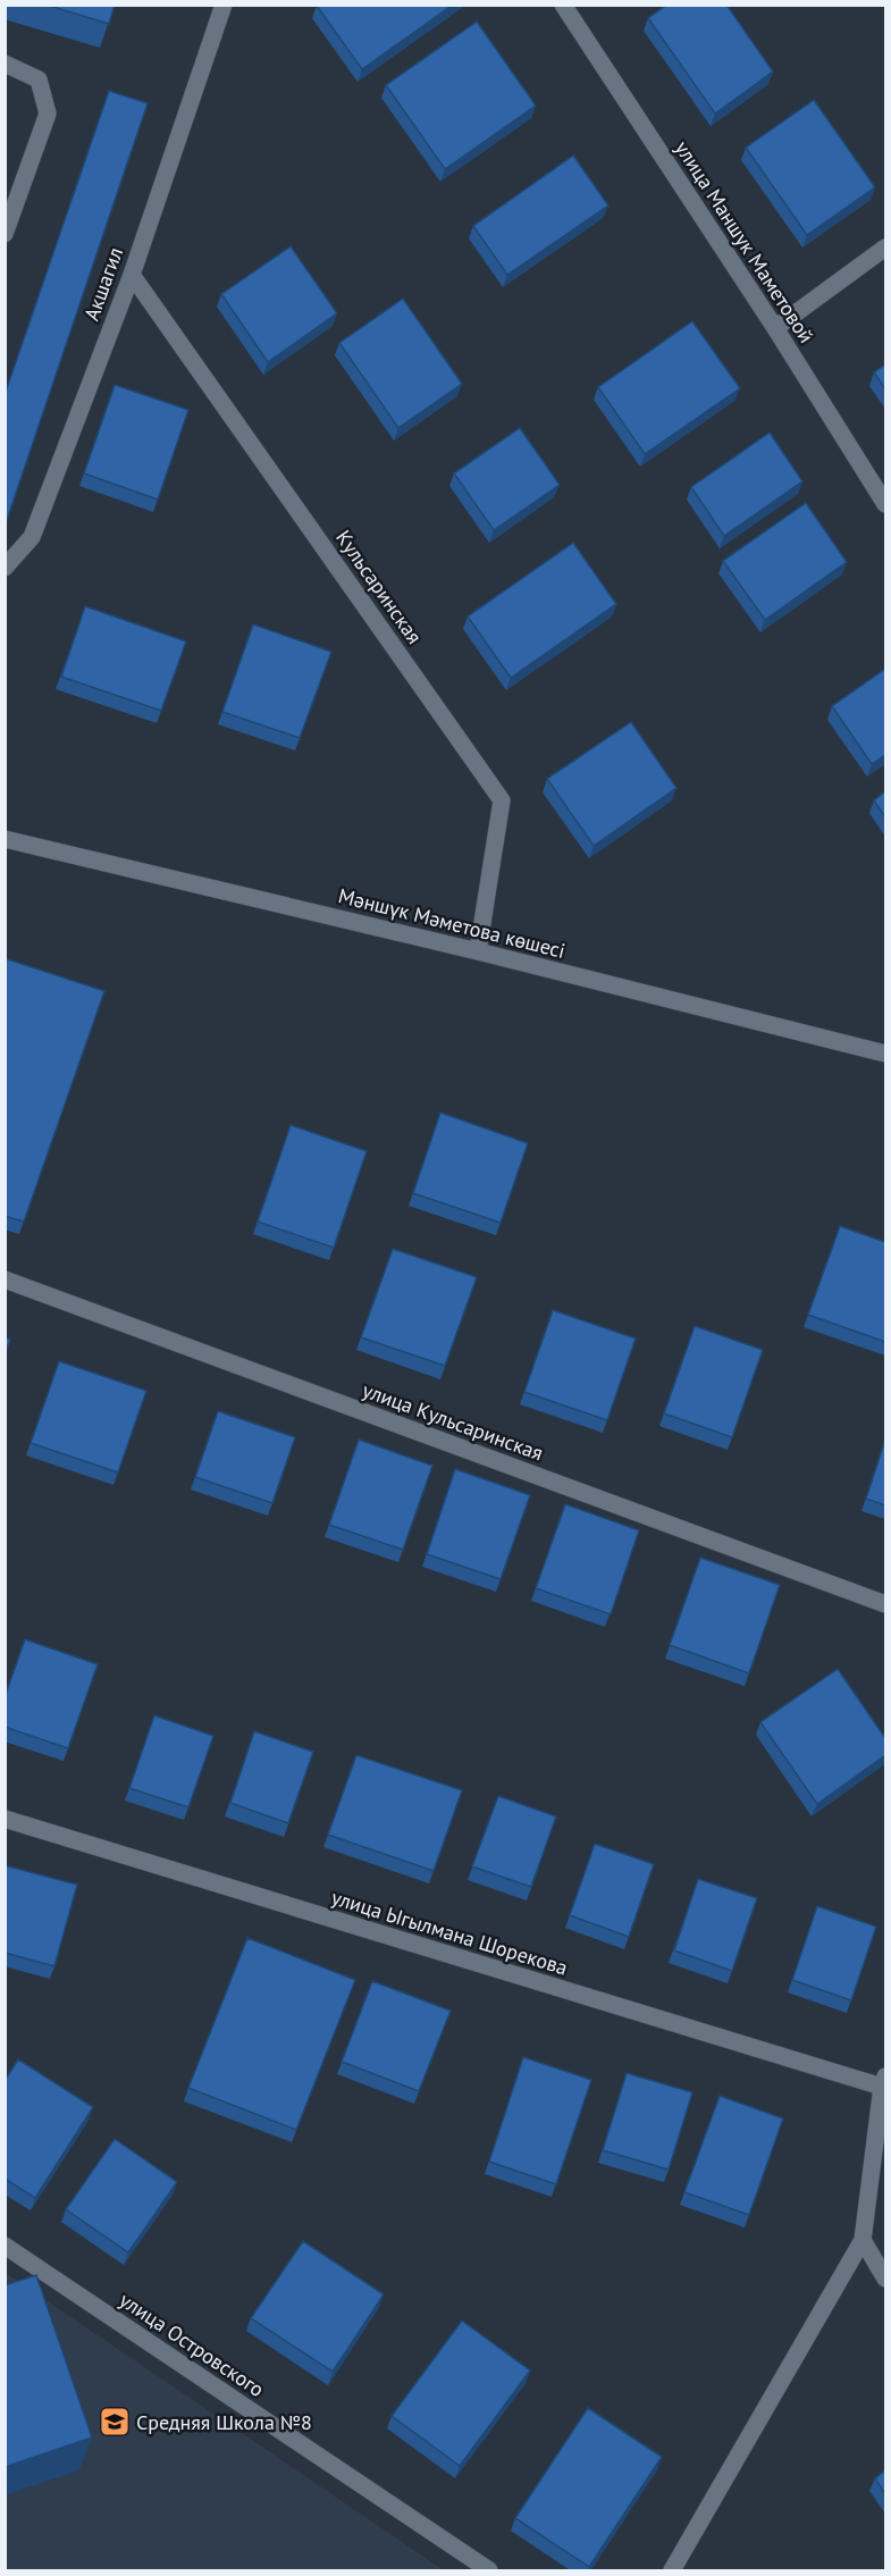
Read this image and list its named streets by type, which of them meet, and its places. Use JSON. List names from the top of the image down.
{
  "streets": {
    "street": [
      "улица Маншук Маметовой",
      "Акшагил",
      "Кульсаринская",
      "Мәншүк Мәметова көшесі",
      "улица Кульсаринская",
      "улица Ыгылмана Шорекова",
      "улица Островского"
    ]
  },
  "crossings": [
    ["Акшагил", "Кульсаринская"],
    ["Кульсаринская", "Мәншүк Мәметова көшесі"]
  ],
  "places": {
    "school or university": ["Средняя Школа №8"]
  }
}
